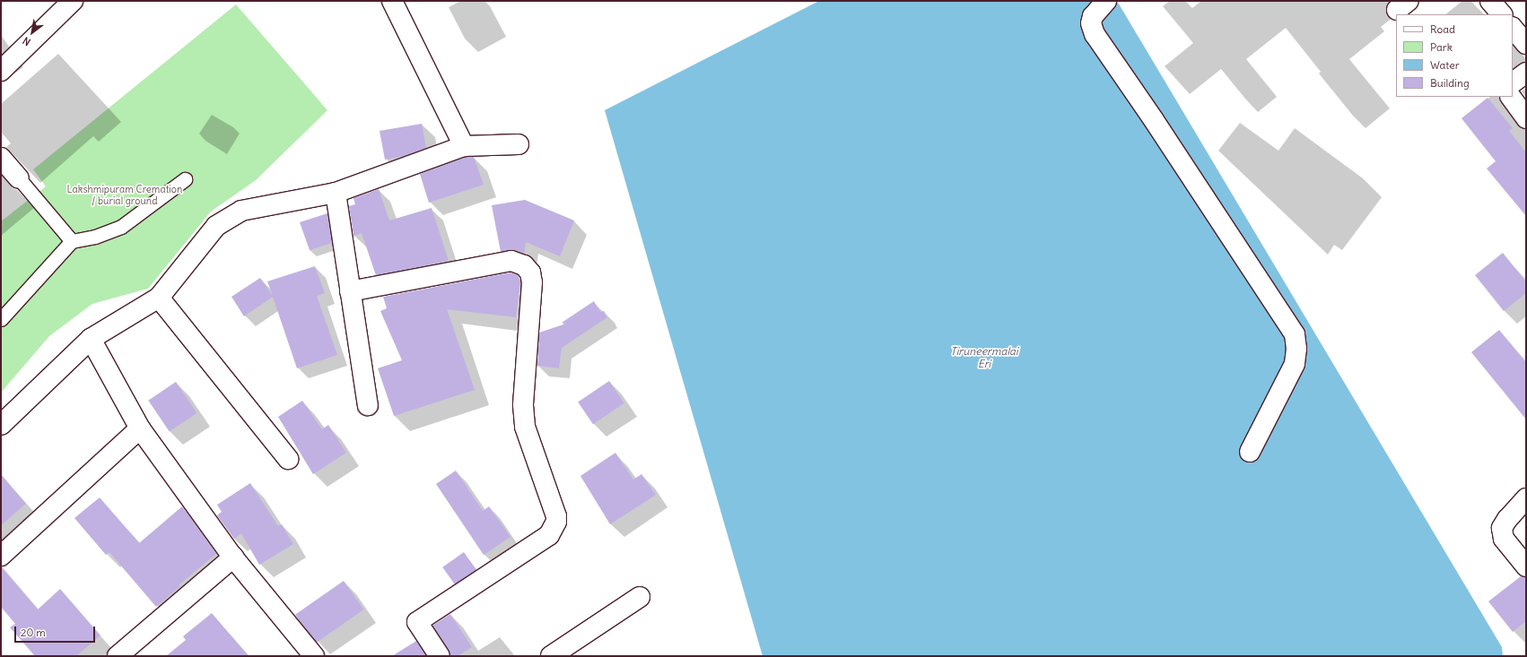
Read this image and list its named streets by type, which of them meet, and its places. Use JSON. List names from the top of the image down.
{
  "water": ["Tiruneermalai Eri"],
  "parks": ["Lakshmipuram Cremation / burial ground"],
  "legend": [
    "Road",
    "Park",
    "Water",
    "Building"
  ],
  "scale_bar": "20 m",
  "north": "bottom left"
}
